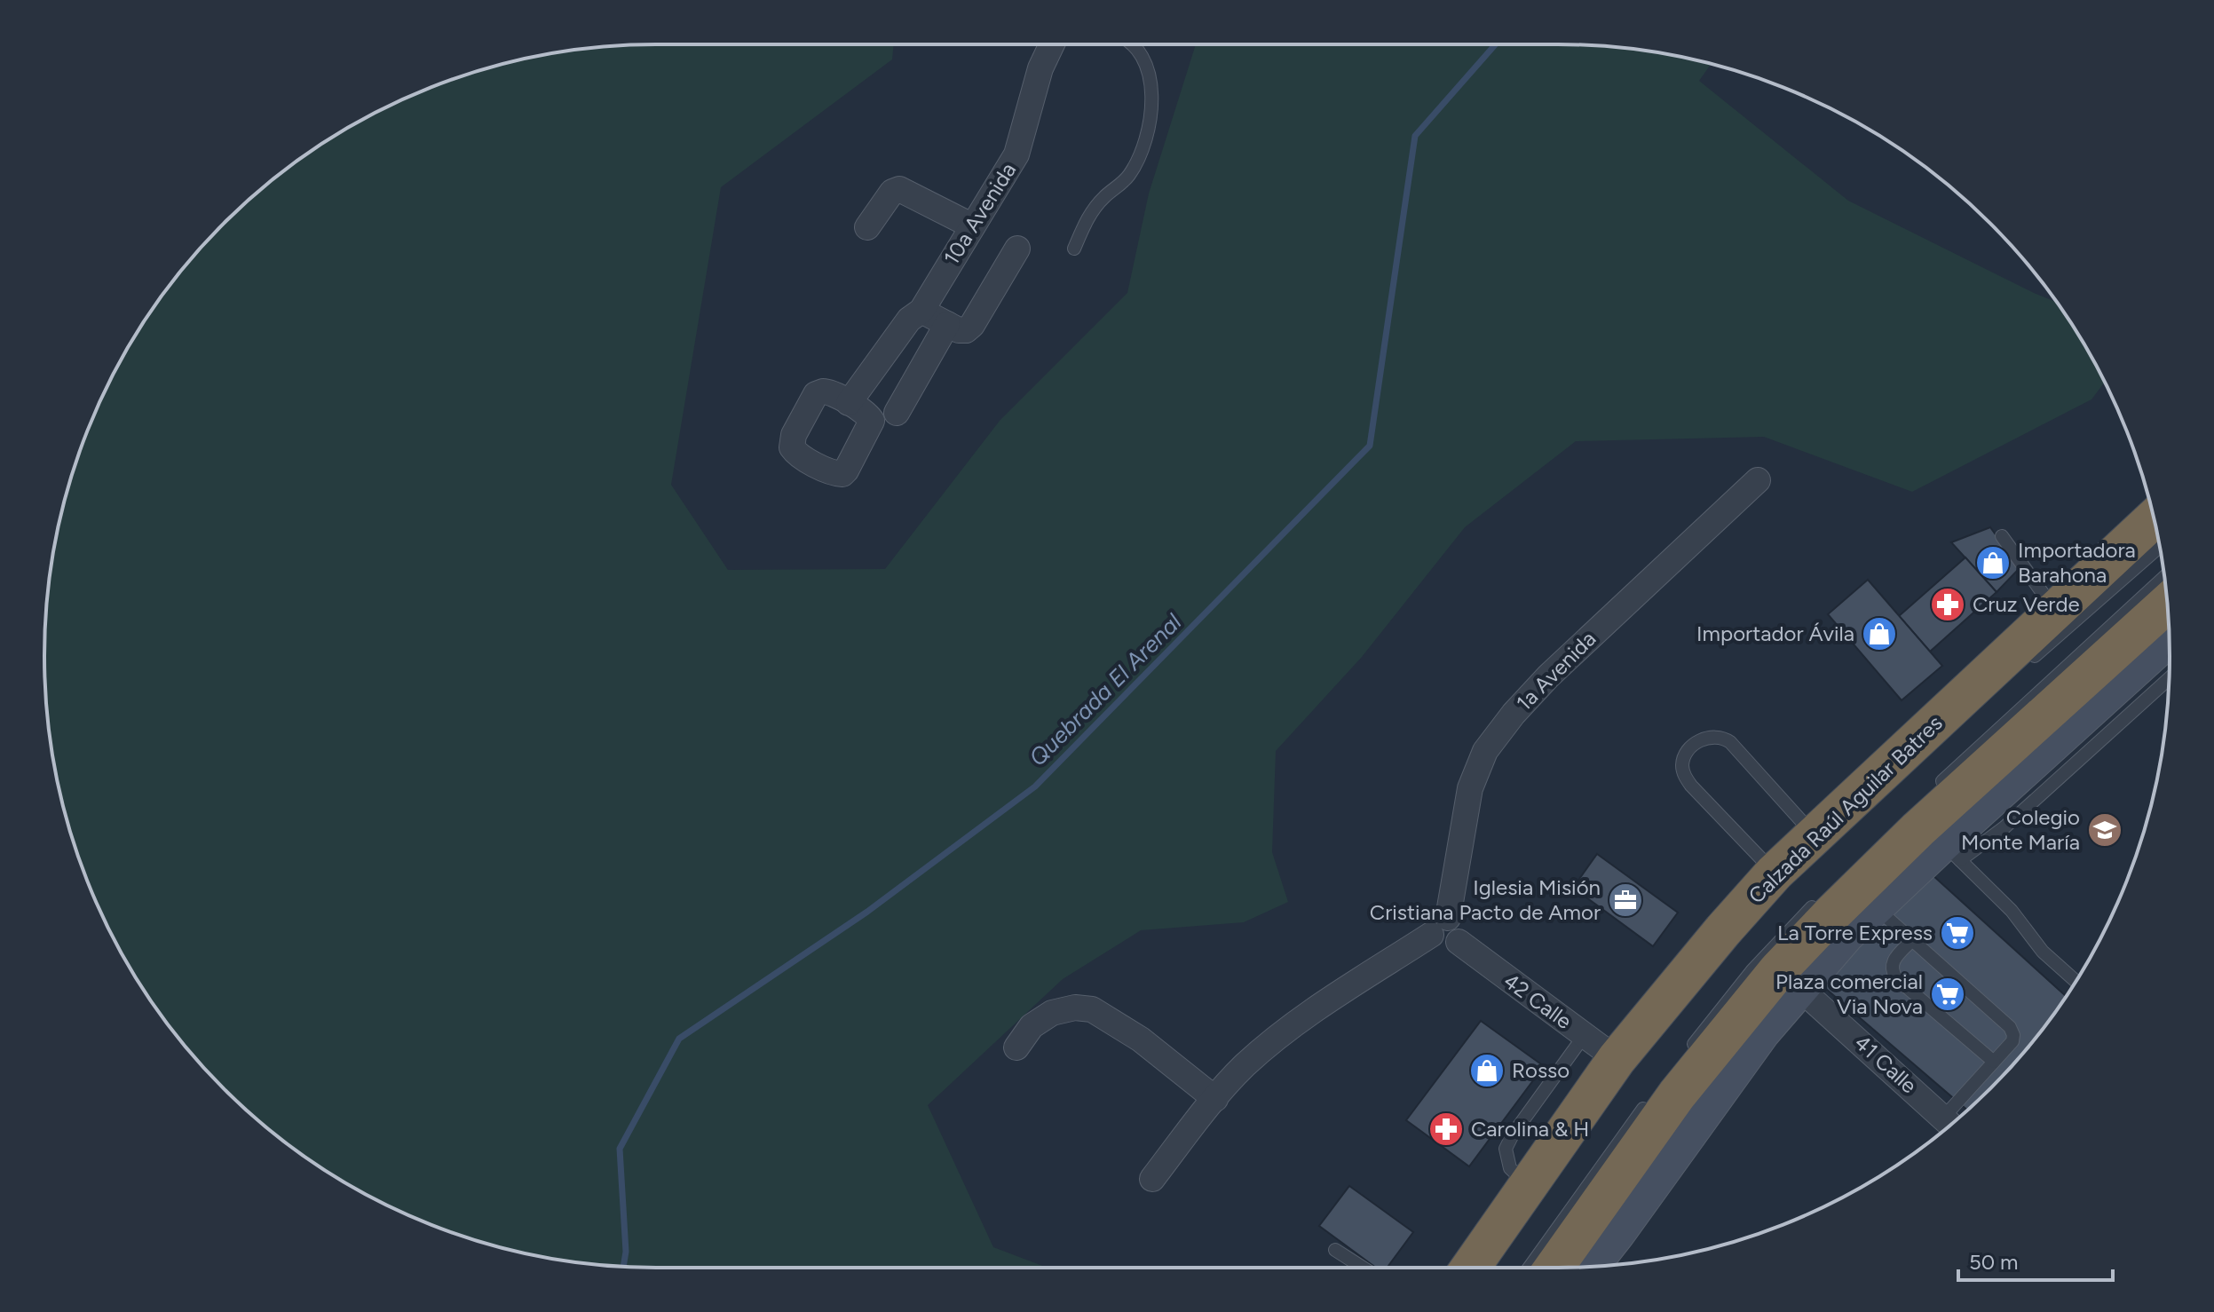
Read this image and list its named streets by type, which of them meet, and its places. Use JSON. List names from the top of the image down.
{
  "streets": {
    "highway": ["Calzada Raúl Aguilar Batres"],
    "street": [
      "10a Avenida",
      "1a Avenida",
      "42 Calle",
      "41 Calle"
    ]
  },
  "crossings": [
    ["1a Avenida", "42 Calle"],
    ["Calzada Raúl Aguilar Batres", "42 Calle"]
  ],
  "water": ["Quebrada El Arenal"],
  "places": {
    "shop": ["Importadora Barahona", "Importador Ávila", "Rosso"],
    "pharmacy": ["Cruz Verde", "Carolina & H"],
    "school or university": ["Colegio Monte María"],
    "office": ["Iglesia Misión Cristiana Pacto de Amor"],
    "supermarket": ["La Torre Express", "Plaza comercial Via Nova"]
  },
  "scale_bar": "50 m"
}
